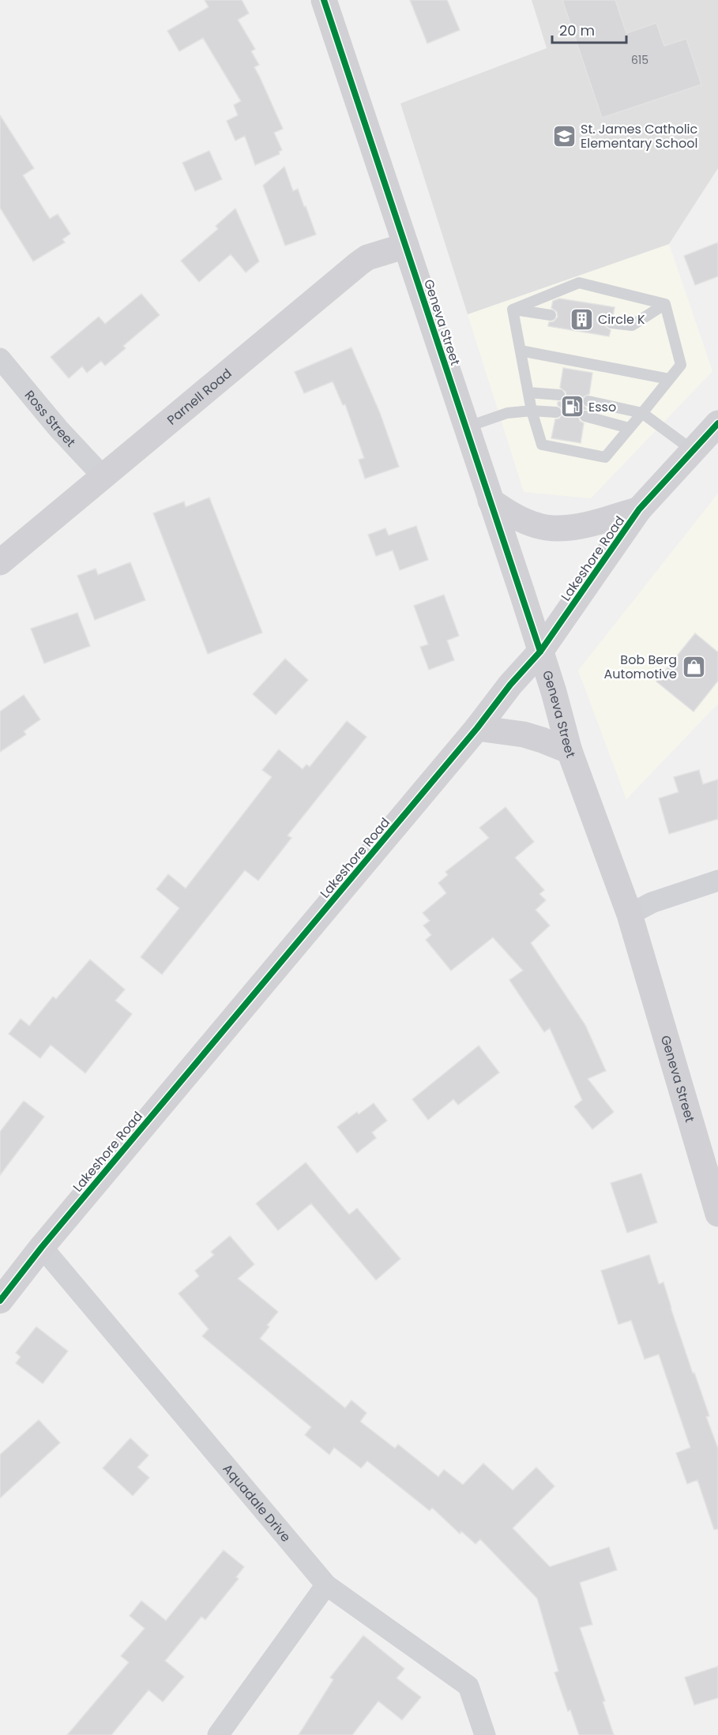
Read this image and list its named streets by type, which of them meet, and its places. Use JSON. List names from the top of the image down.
{
  "streets": {
    "main road": ["Geneva Street", "Parnell Road", "Lakeshore Road"],
    "street": ["Ross Street", "Aquadale Drive"]
  },
  "crossings": [
    ["Geneva Street", "Parnell Road"],
    ["Geneva Street", "Lakeshore Road"],
    ["Parnell Road", "Ross Street"],
    ["Lakeshore Road", "Aquadale Drive"]
  ],
  "places": {
    "school or university": ["St. James Catholic Elementary School"],
    "building": ["Circle K"],
    "fuel station": ["Esso"],
    "shop": ["Bob Berg Automotive"]
  },
  "house_numbers": ["615"],
  "scale_bar": "20 m"
}
